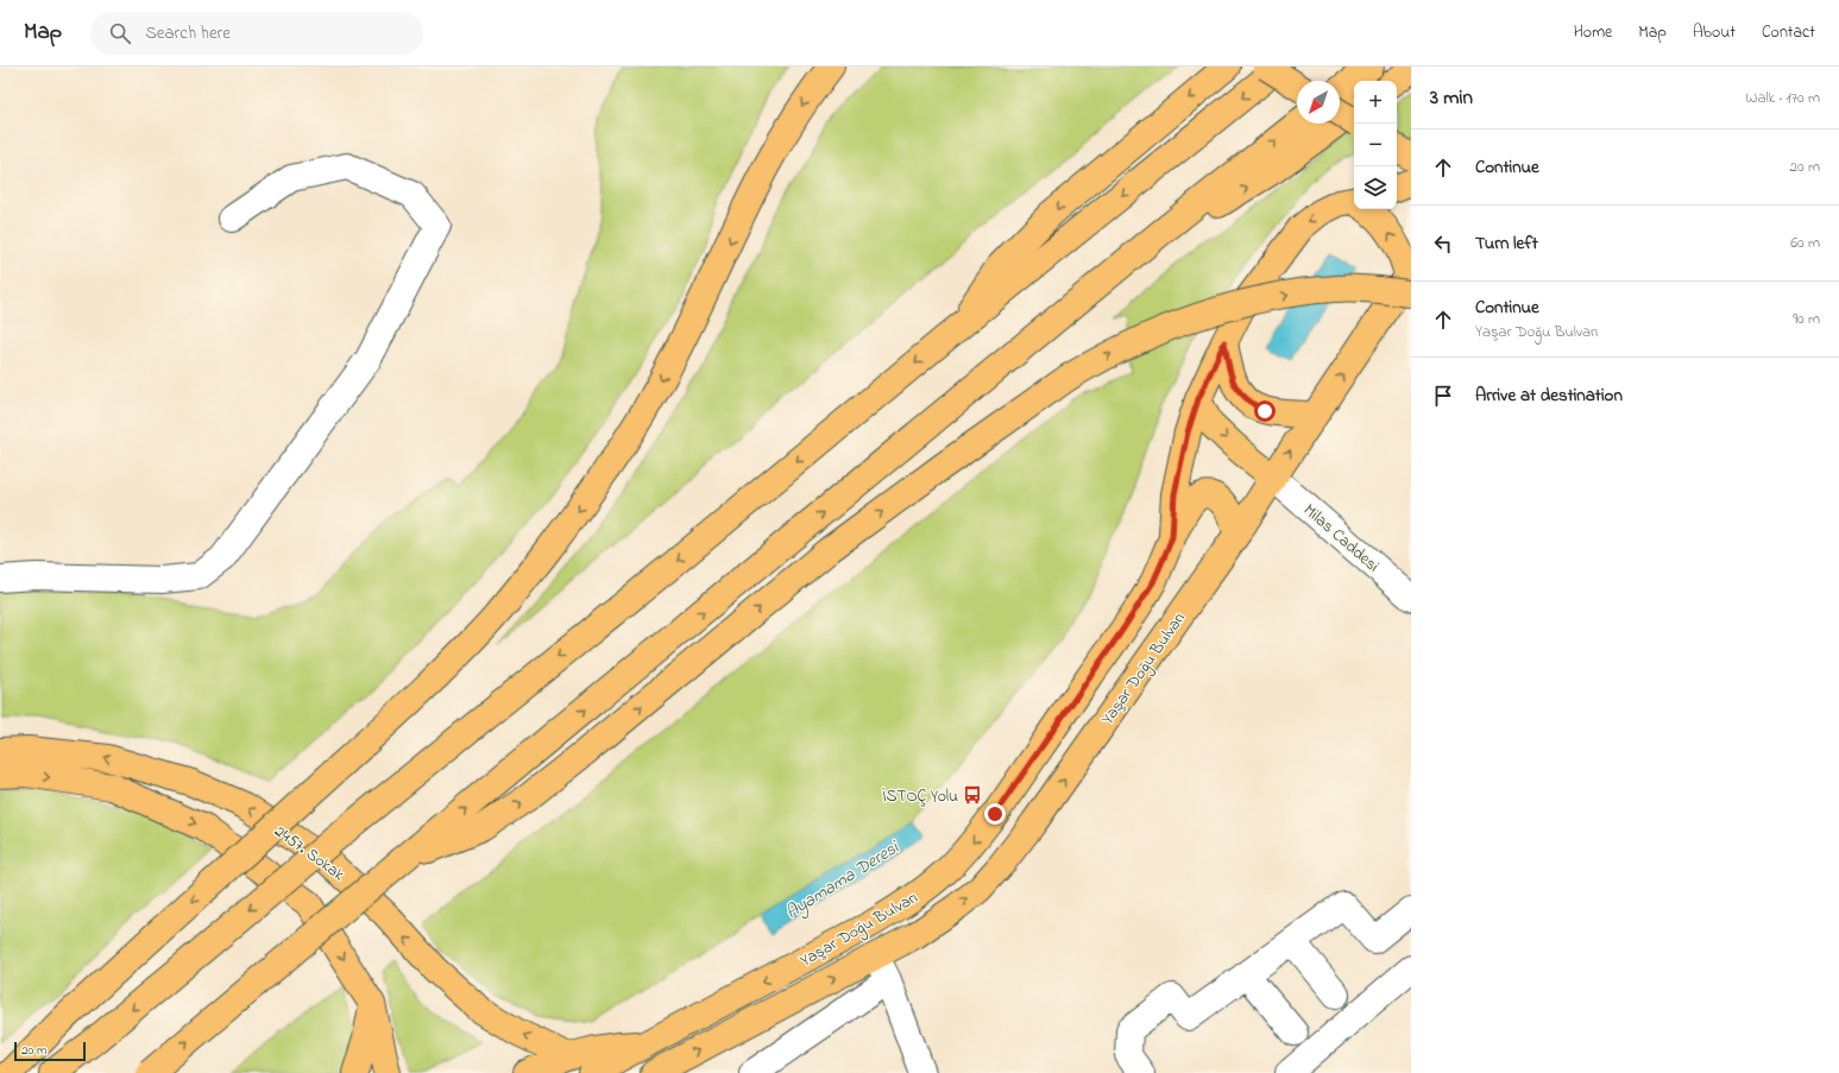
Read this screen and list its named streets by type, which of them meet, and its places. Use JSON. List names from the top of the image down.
{
  "streets": {
    "main road": ["Yaşar Doğu Bulvarı", "2457. Sokak"],
    "street": ["Milas Caddesi"]
  },
  "crossings": [
    ["Milas Caddesi", "Yaşar Doğu Bulvarı"],
    ["Yaşar Doğu Bulvarı", "2457. Sokak"]
  ],
  "water": ["Ayamama Deresi"],
  "places": {
    "bus stop": ["İSTOÇ Yolu"]
  },
  "scale_bar": "20 m",
  "north": "bottom left",
  "page": {
    "header": "Map",
    "search": "Search here",
    "nav": [
      "Home",
      "Map",
      "About",
      "Contact"
    ],
    "heading": ["3 min", "Walk · 170 m"],
    "map_buttons": ["+", "−"],
    "list": [
      ["Continue", "20 m"],
      ["Turn left", "60 m"],
      ["Continue", "Yaşar Doğu Bulvarı", "90 m"],
      "Arrive at destination"
    ],
    "scale": "20 m"
  }
}
